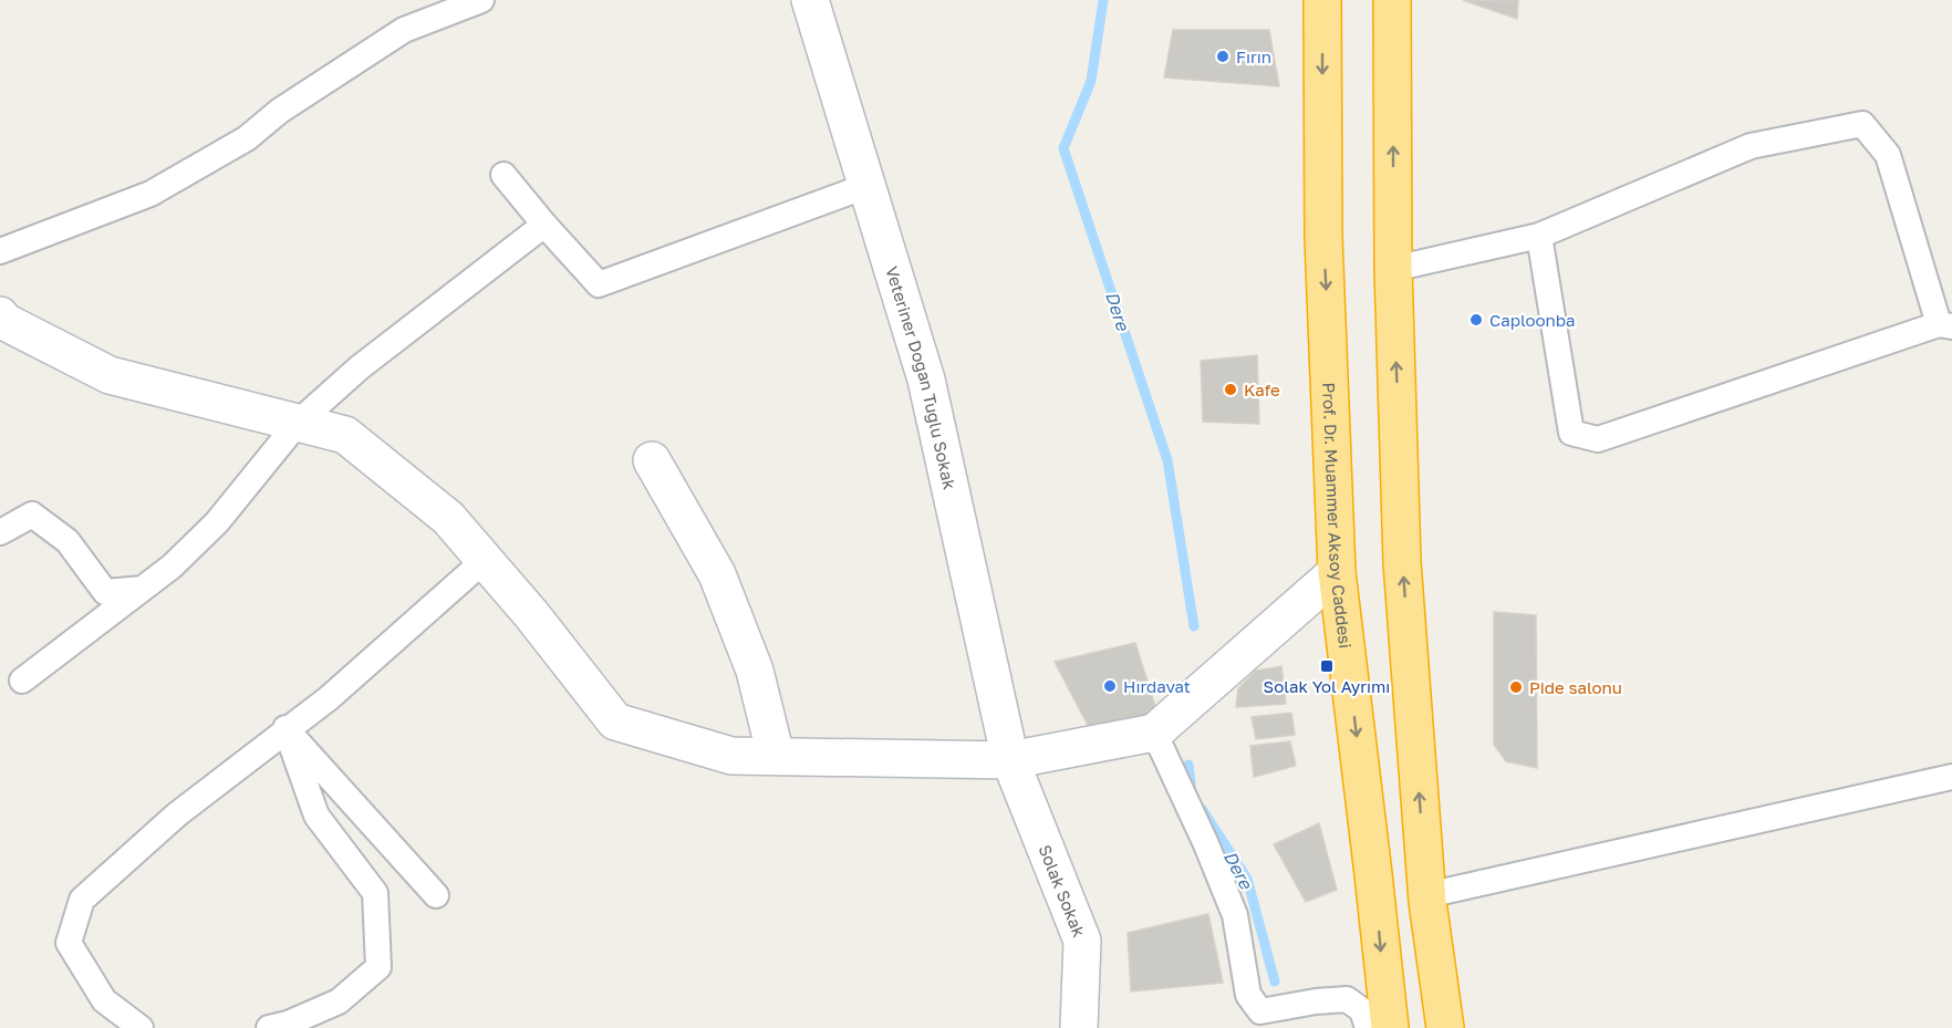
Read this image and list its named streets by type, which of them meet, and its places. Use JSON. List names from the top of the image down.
{
  "streets": {
    "highway": ["Prof. Dr. Muammer Aksoy Caddesi"],
    "street": ["Veteriner Doğan Tuğlu Sokak", "Solak Sokak"]
  },
  "crossings": [
    ["Veteriner Doğan Tuğlu Sokak", "Solak Sokak"]
  ],
  "water": ["Dere"],
  "places": {
    "other": [
      "Fırın",
      "Caploonba",
      "Kafe",
      "Hırdavat",
      "Pide salonu"
    ],
    "transit": ["Solak Yol Ayrımı"]
  }
}
